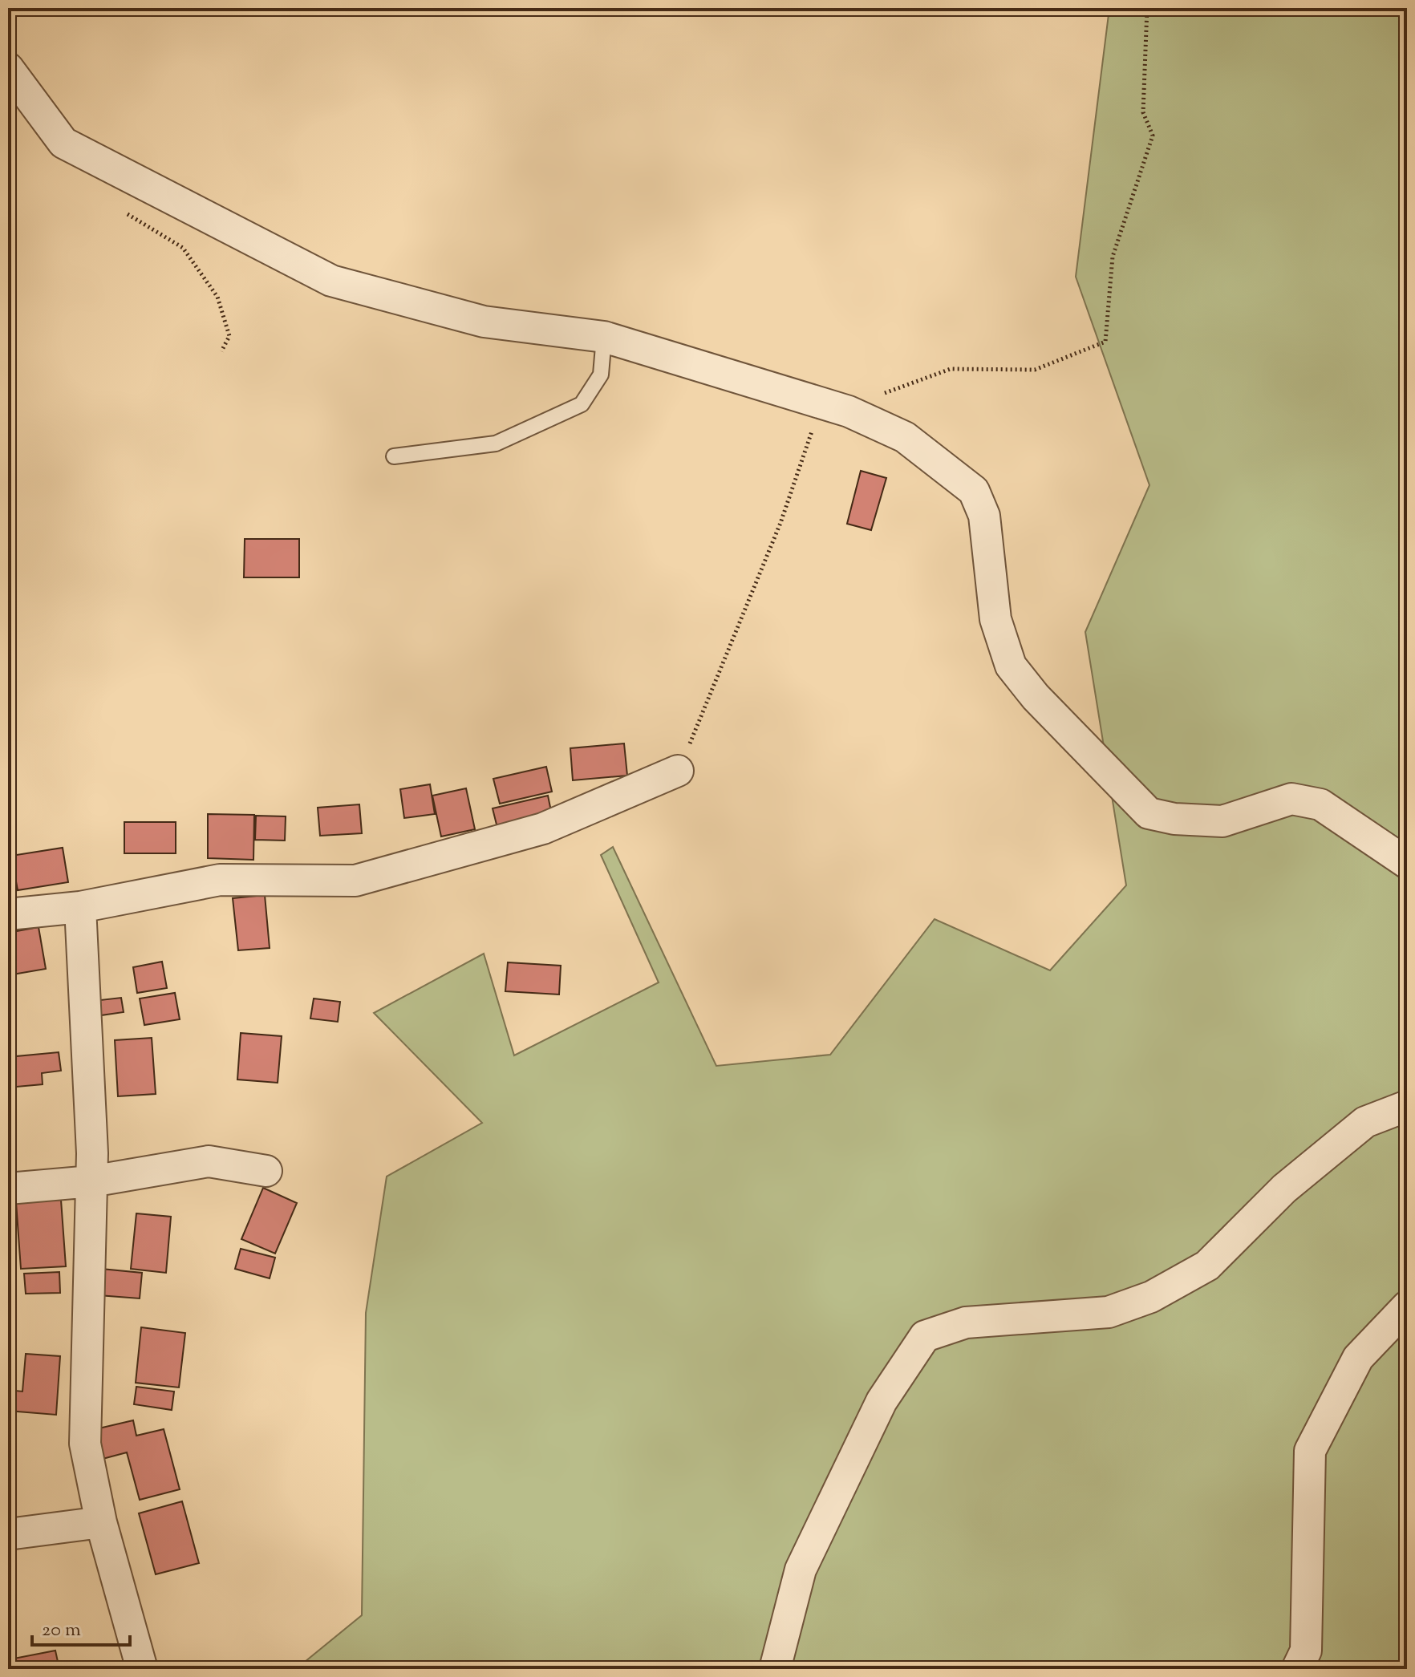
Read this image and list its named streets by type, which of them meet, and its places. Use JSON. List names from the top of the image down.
{
  "scale_bar": "20 m"
}
